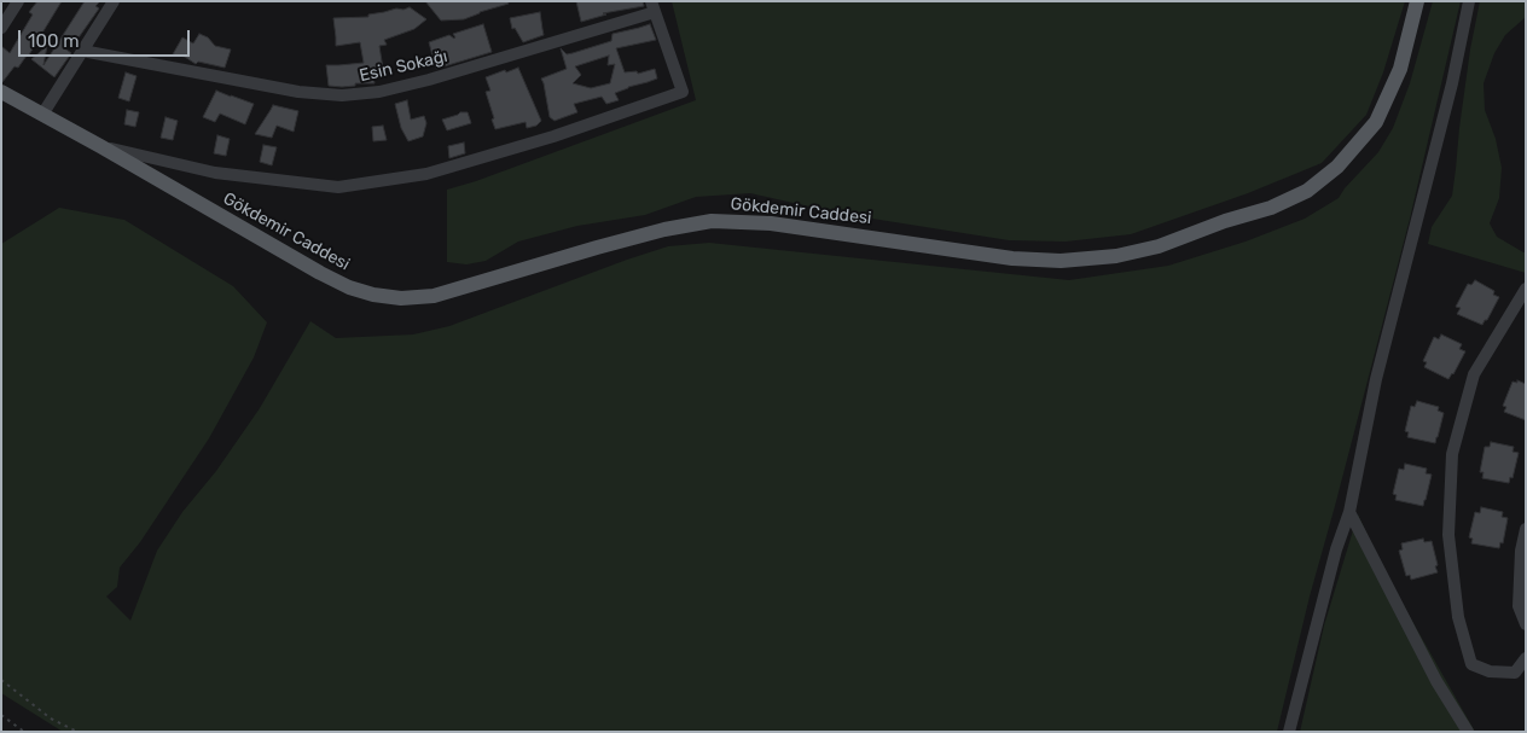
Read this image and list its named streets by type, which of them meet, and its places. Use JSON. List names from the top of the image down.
{
  "streets": {
    "main road": ["Gökdemir Caddesi"],
    "street": ["Esin Sokağı"]
  },
  "crossings": [
    ["Esin Sokağı", "Gökdemir Caddesi"]
  ],
  "scale_bar": "100 m"
}
